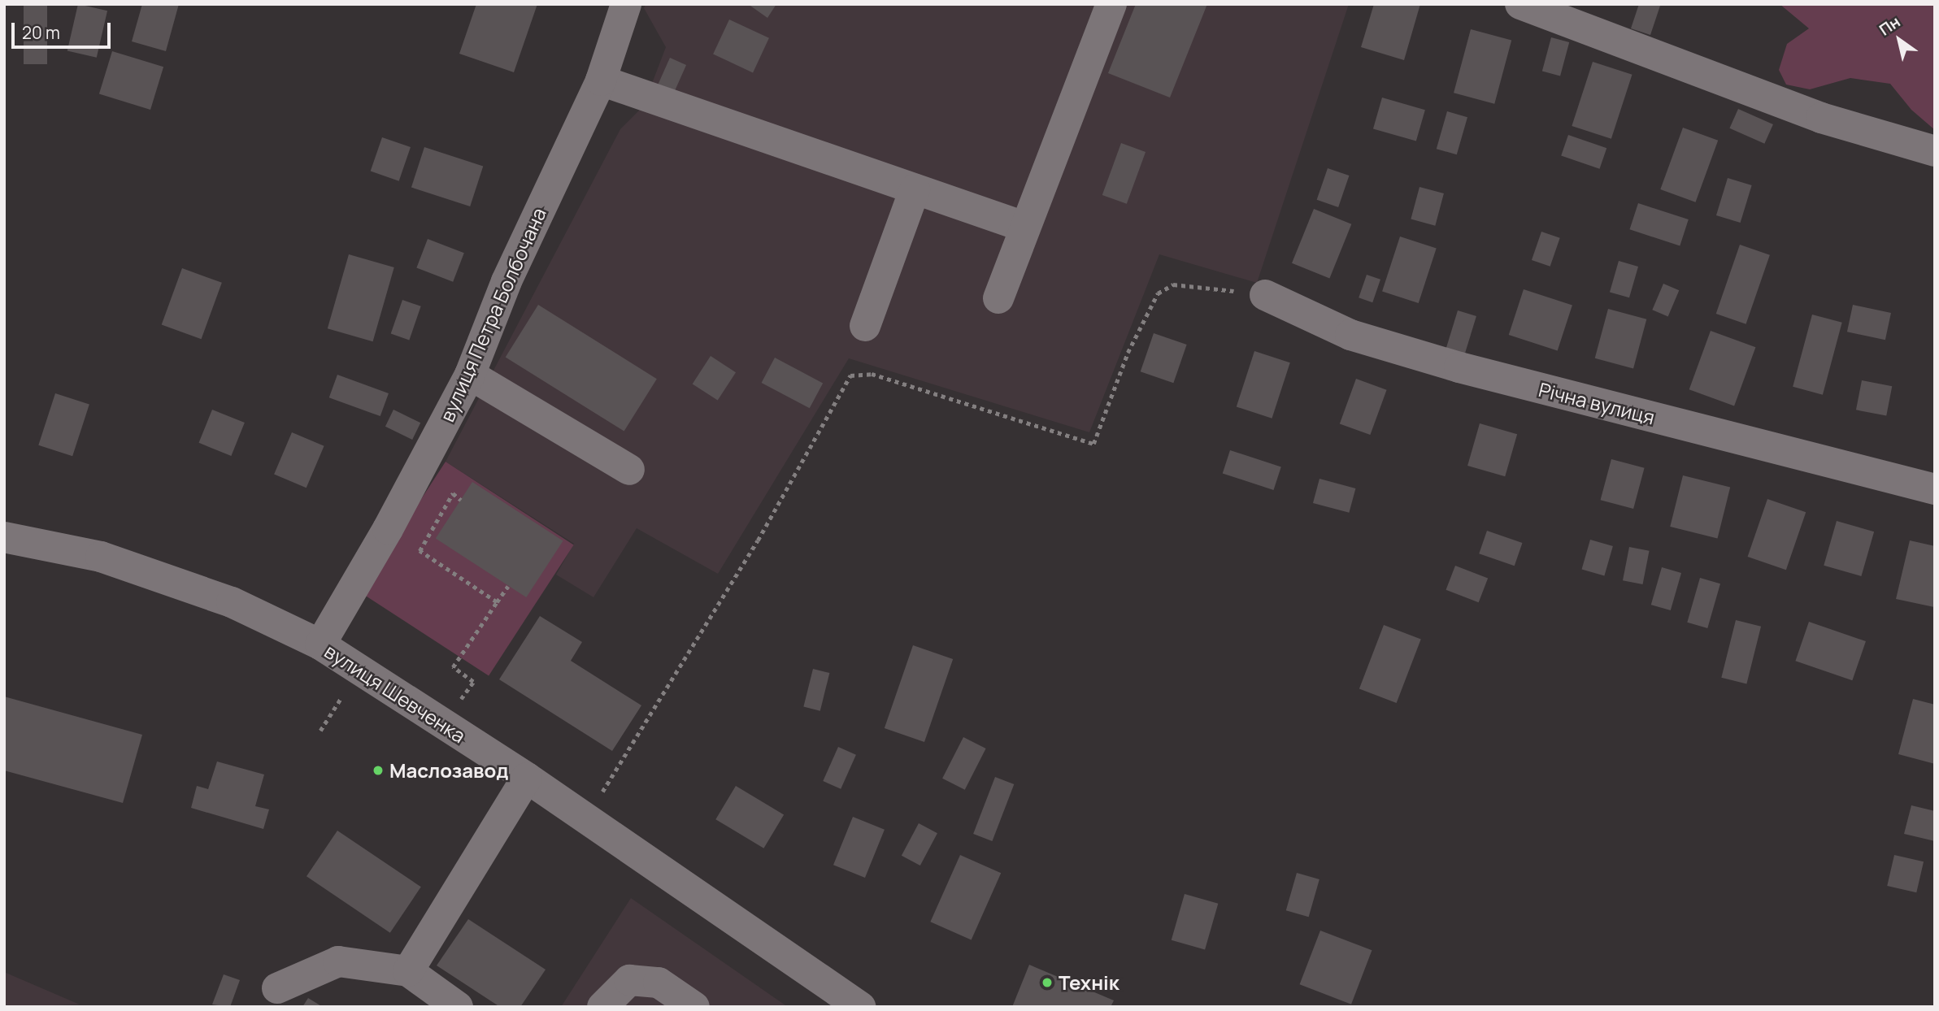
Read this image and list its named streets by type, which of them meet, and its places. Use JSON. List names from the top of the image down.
{
  "streets": {
    "street": ["вулиця Петра Болбочана", "Річна вулиця", "вулиця Шевченка"]
  },
  "crossings": [
    ["вулиця Петра Болбочана", "вулиця Шевченка"]
  ],
  "places": ["Маслозавод", "Технік"],
  "scale_bar": "20 m",
  "north": "top left"
}
